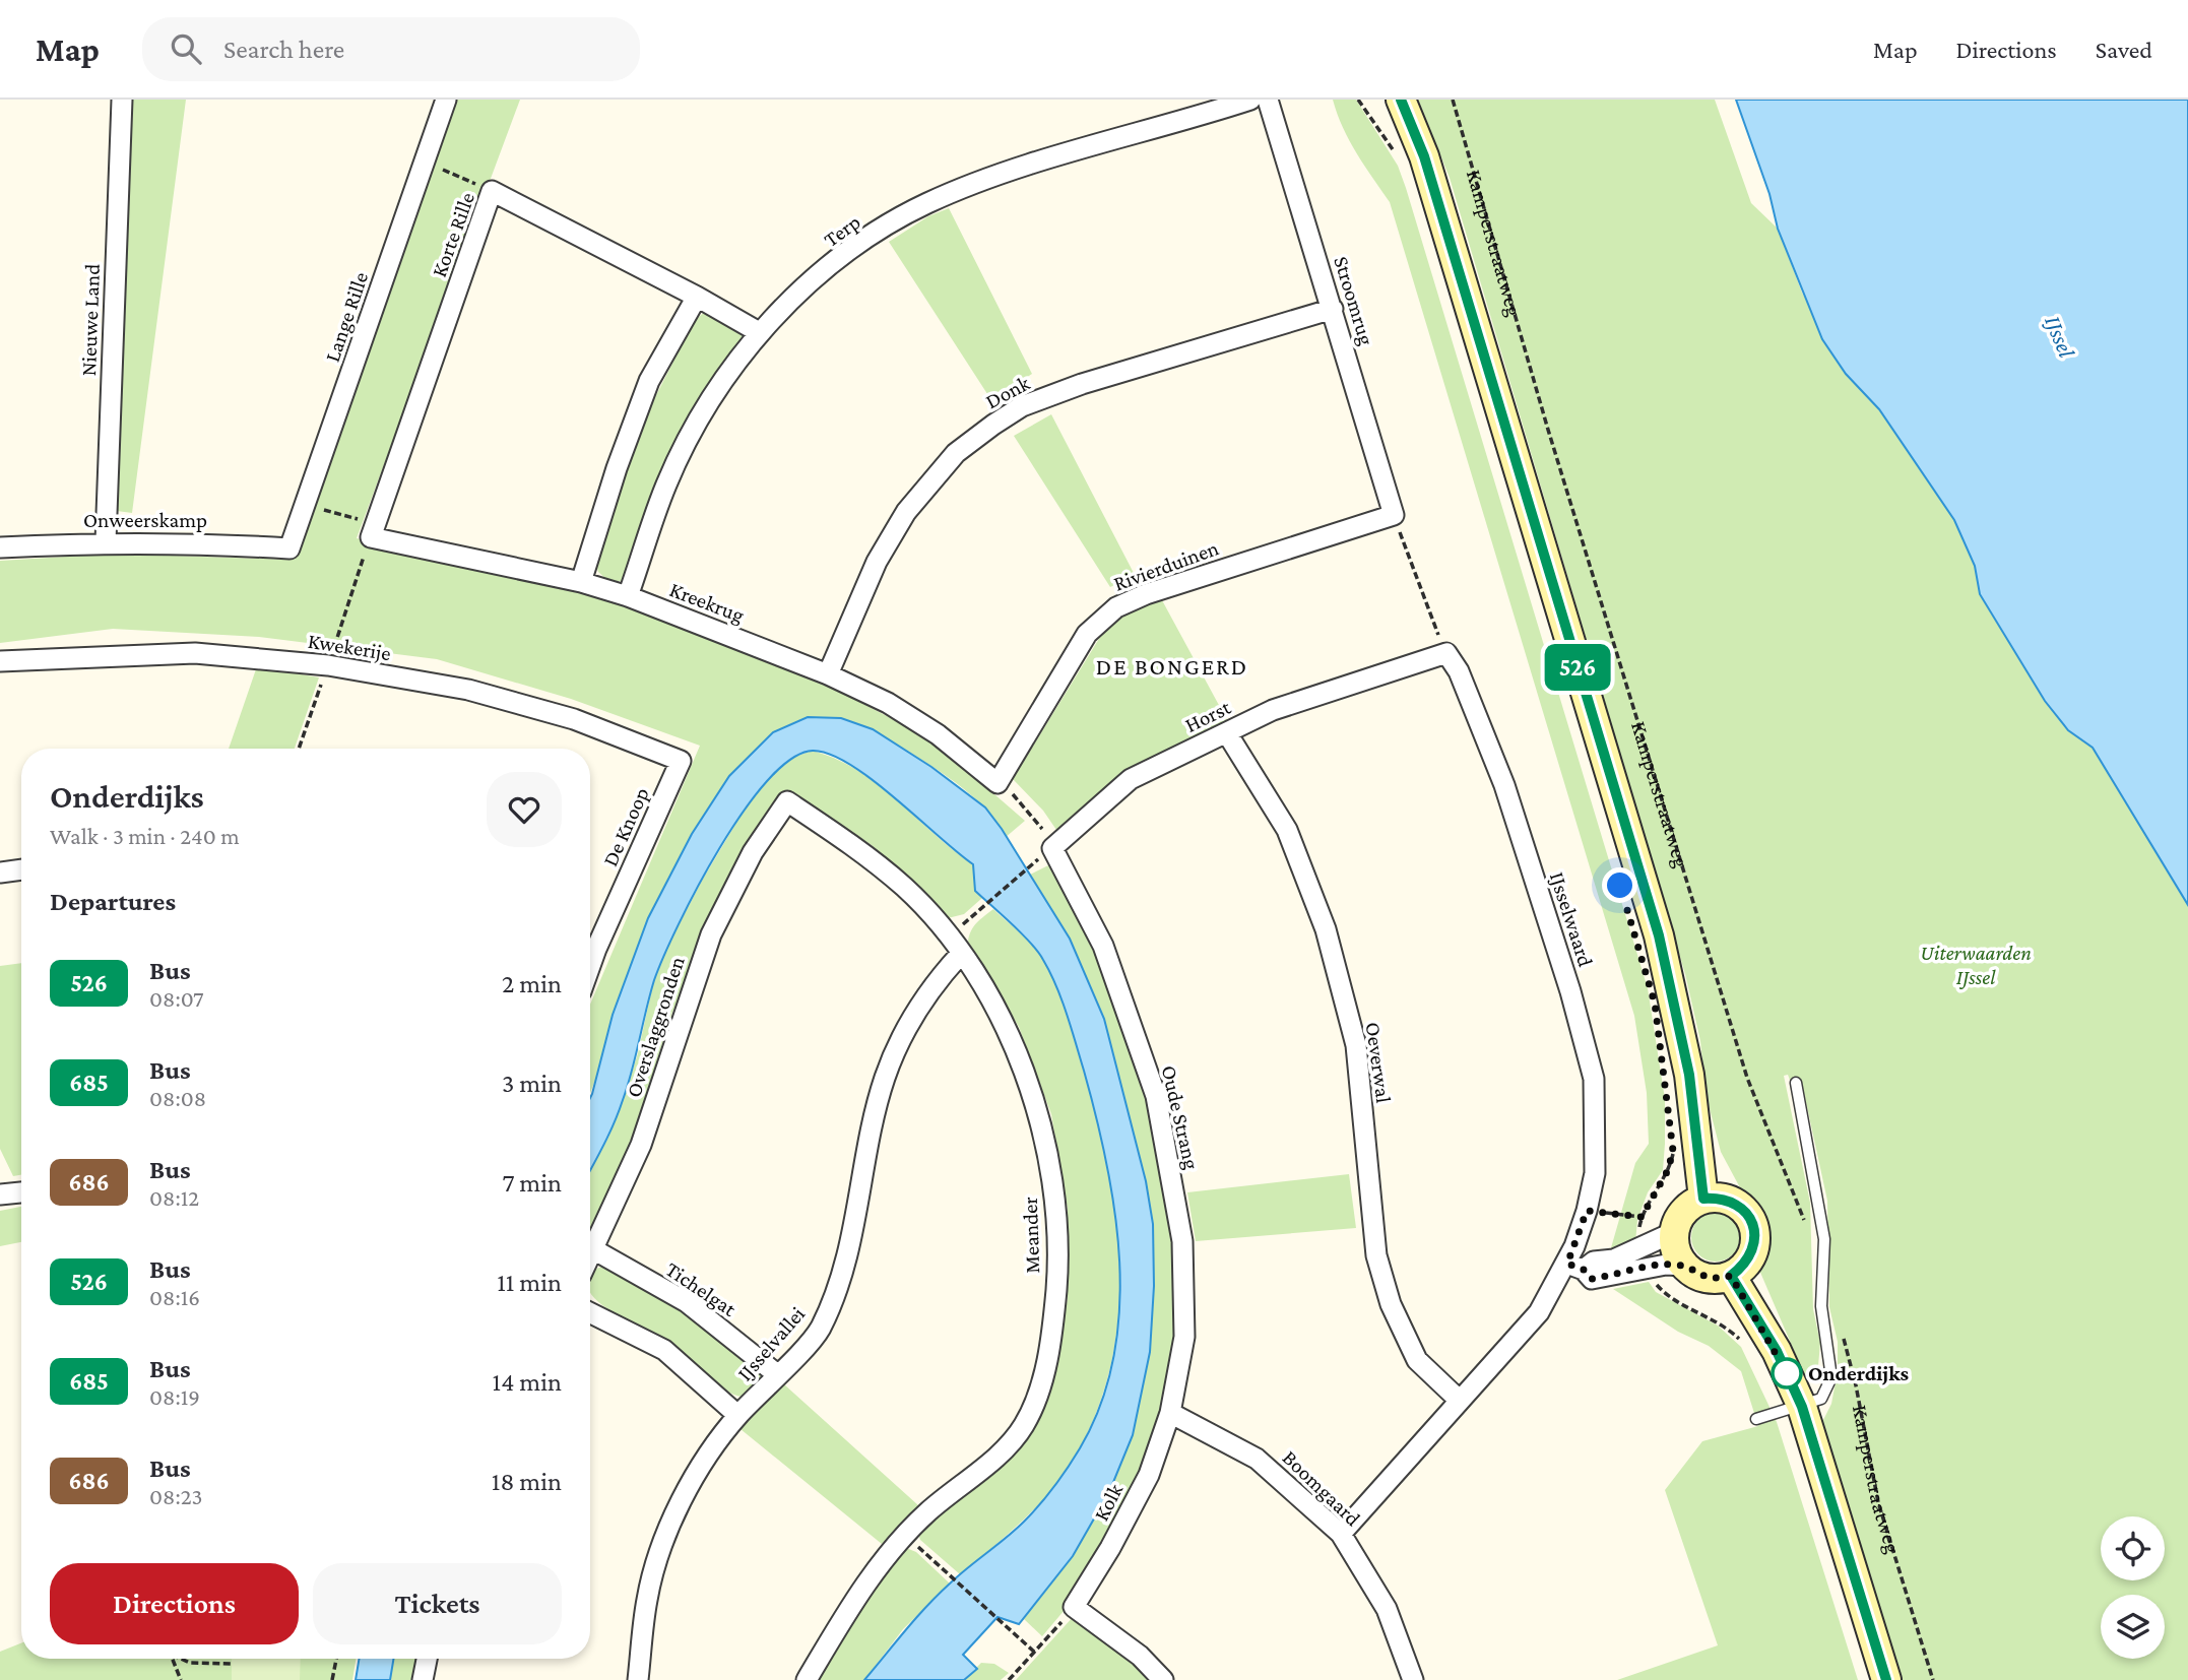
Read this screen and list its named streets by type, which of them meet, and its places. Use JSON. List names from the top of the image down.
{
  "streets": {
    "main road": ["Kamperstraatweg"],
    "street": [
      "Terp",
      "Korte Rille",
      "Stroomrug",
      "Lange Rille",
      "Nieuwe Land",
      "Donk",
      "Onweerskamp",
      "Rivierduinen",
      "Kreekrug",
      "Kwekerije",
      "Horst",
      "De Knoop",
      "IJsselwaard",
      "Overslaggronden",
      "Oeverwal",
      "Oude Strang",
      "Meander",
      "Tichelgat",
      "IJsselvallei",
      "Boomgaard",
      "Kolk"
    ]
  },
  "crossings": [
    ["Terp", "Korte Rille"],
    ["Terp", "Kreekrug"],
    ["Korte Rille", "Kreekrug"],
    ["Stroomrug", "Donk"],
    ["Stroomrug", "Rivierduinen"],
    ["Lange Rille", "Onweerskamp"],
    ["Nieuwe Land", "Onweerskamp"],
    ["Donk", "Kreekrug"],
    ["Rivierduinen", "Kreekrug"],
    ["Kwekerije", "De Knoop"],
    ["Horst", "IJsselwaard"],
    ["Horst", "Oeverwal"],
    ["Horst", "Oude Strang"],
    ["IJsselwaard", "Oeverwal"],
    ["IJsselwaard", "Boomgaard"],
    ["Overslaggronden", "Meander"],
    ["Overslaggronden", "Tichelgat"],
    ["Oude Strang", "Boomgaard"],
    ["Oude Strang", "Kolk"],
    ["Meander", "IJsselvallei"],
    ["Tichelgat", "IJsselvallei"],
    ["Boomgaard", "Kolk"]
  ],
  "districts": ["DE BONGERD"],
  "water": ["IJssel"],
  "parks": ["Uiterwaarden IJssel"],
  "places": ["Onderdijks"],
  "lines": ["bus line 526"],
  "page": {
    "header": "Map",
    "search": "Search here",
    "nav": ["Map", "Directions", "Saved"],
    "on_map": "526",
    "heading": [
      ["Onderdijks", "Walk · 3 min · 240 m"],
      "Departures"
    ],
    "list": [
      {
        "mark": "526",
        "name": "Bus",
        "note": "08:07",
        "value": "2 min"
      },
      {
        "mark": "685",
        "name": "Bus",
        "note": "08:08",
        "value": "3 min"
      },
      {
        "mark": "686",
        "name": "Bus",
        "note": "08:12",
        "value": "7 min"
      },
      {
        "mark": "526",
        "name": "Bus",
        "note": "08:16",
        "value": "11 min"
      },
      {
        "mark": "685",
        "name": "Bus",
        "note": "08:19",
        "value": "14 min"
      },
      {
        "mark": "686",
        "name": "Bus",
        "note": "08:23",
        "value": "18 min"
      }
    ],
    "buttons": ["Directions", "Tickets"]
  }
}
